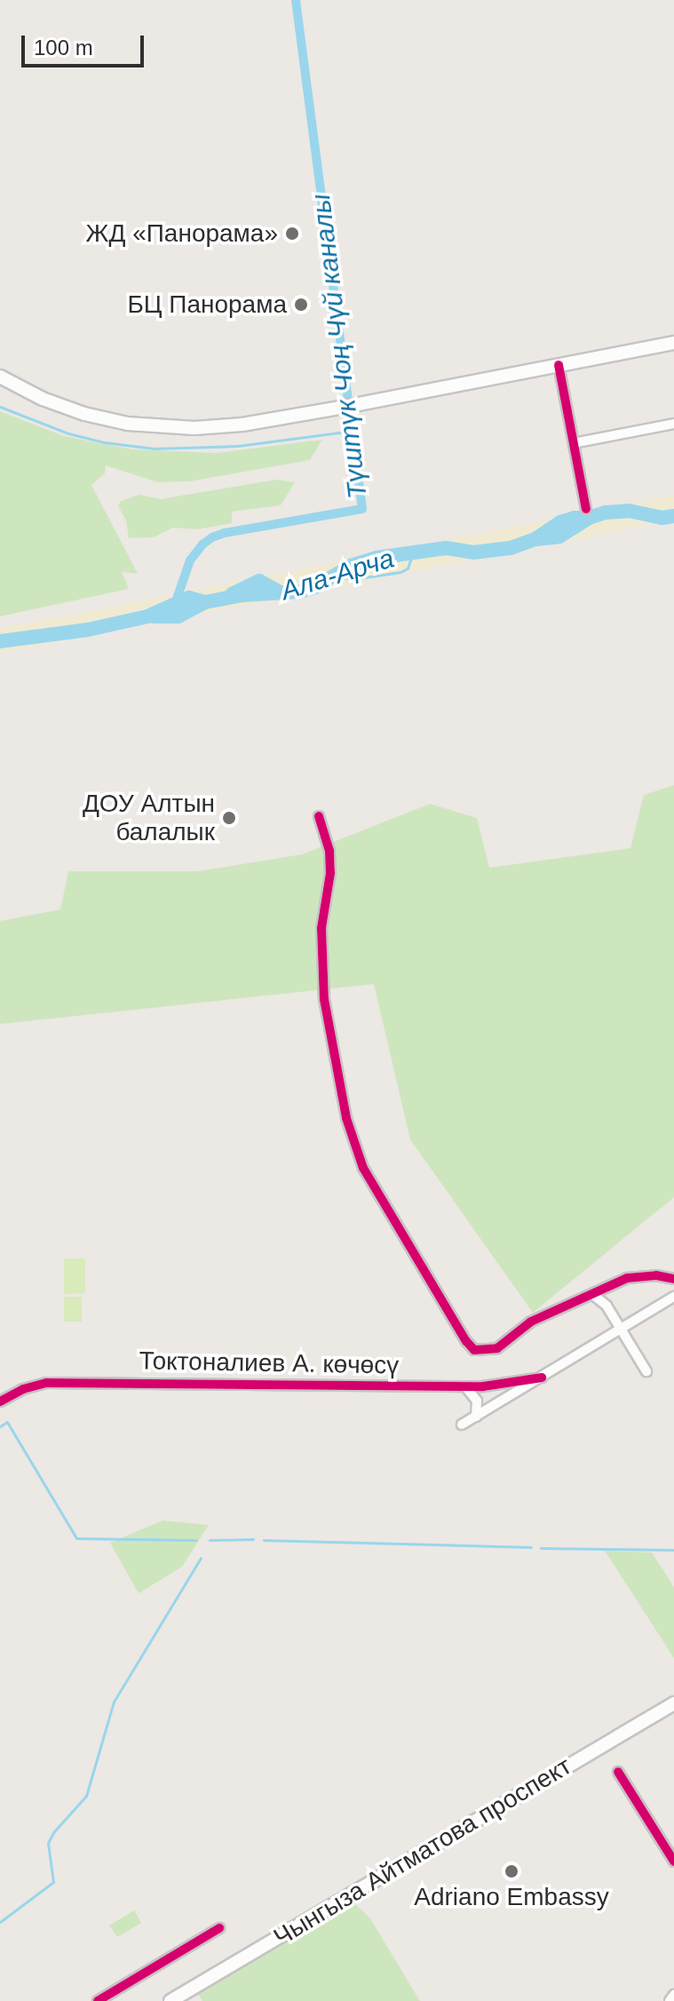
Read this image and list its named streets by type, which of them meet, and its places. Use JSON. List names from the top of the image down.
{
  "streets": {
    "main road": ["Чынгыза Айтматова проспект"],
    "street": ["Токтоналиев А. көчөсү"]
  },
  "water": ["Түштүк Чоң Чүй каналы", "Ала-Арча"],
  "places": [
    "ЖД «Панорама»",
    "БЦ Панорама",
    "ДОУ Алтын балалык",
    "Adriano Embassy"
  ],
  "scale_bar": "100 m"
}
